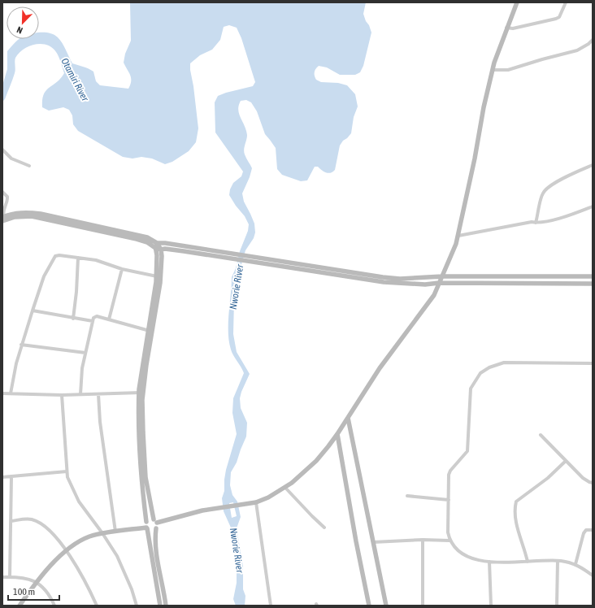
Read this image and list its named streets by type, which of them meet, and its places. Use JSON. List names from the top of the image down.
{
  "water": ["Otamiri River", "Nworie River"],
  "scale_bar": "100 m",
  "north": "bottom left"
}
